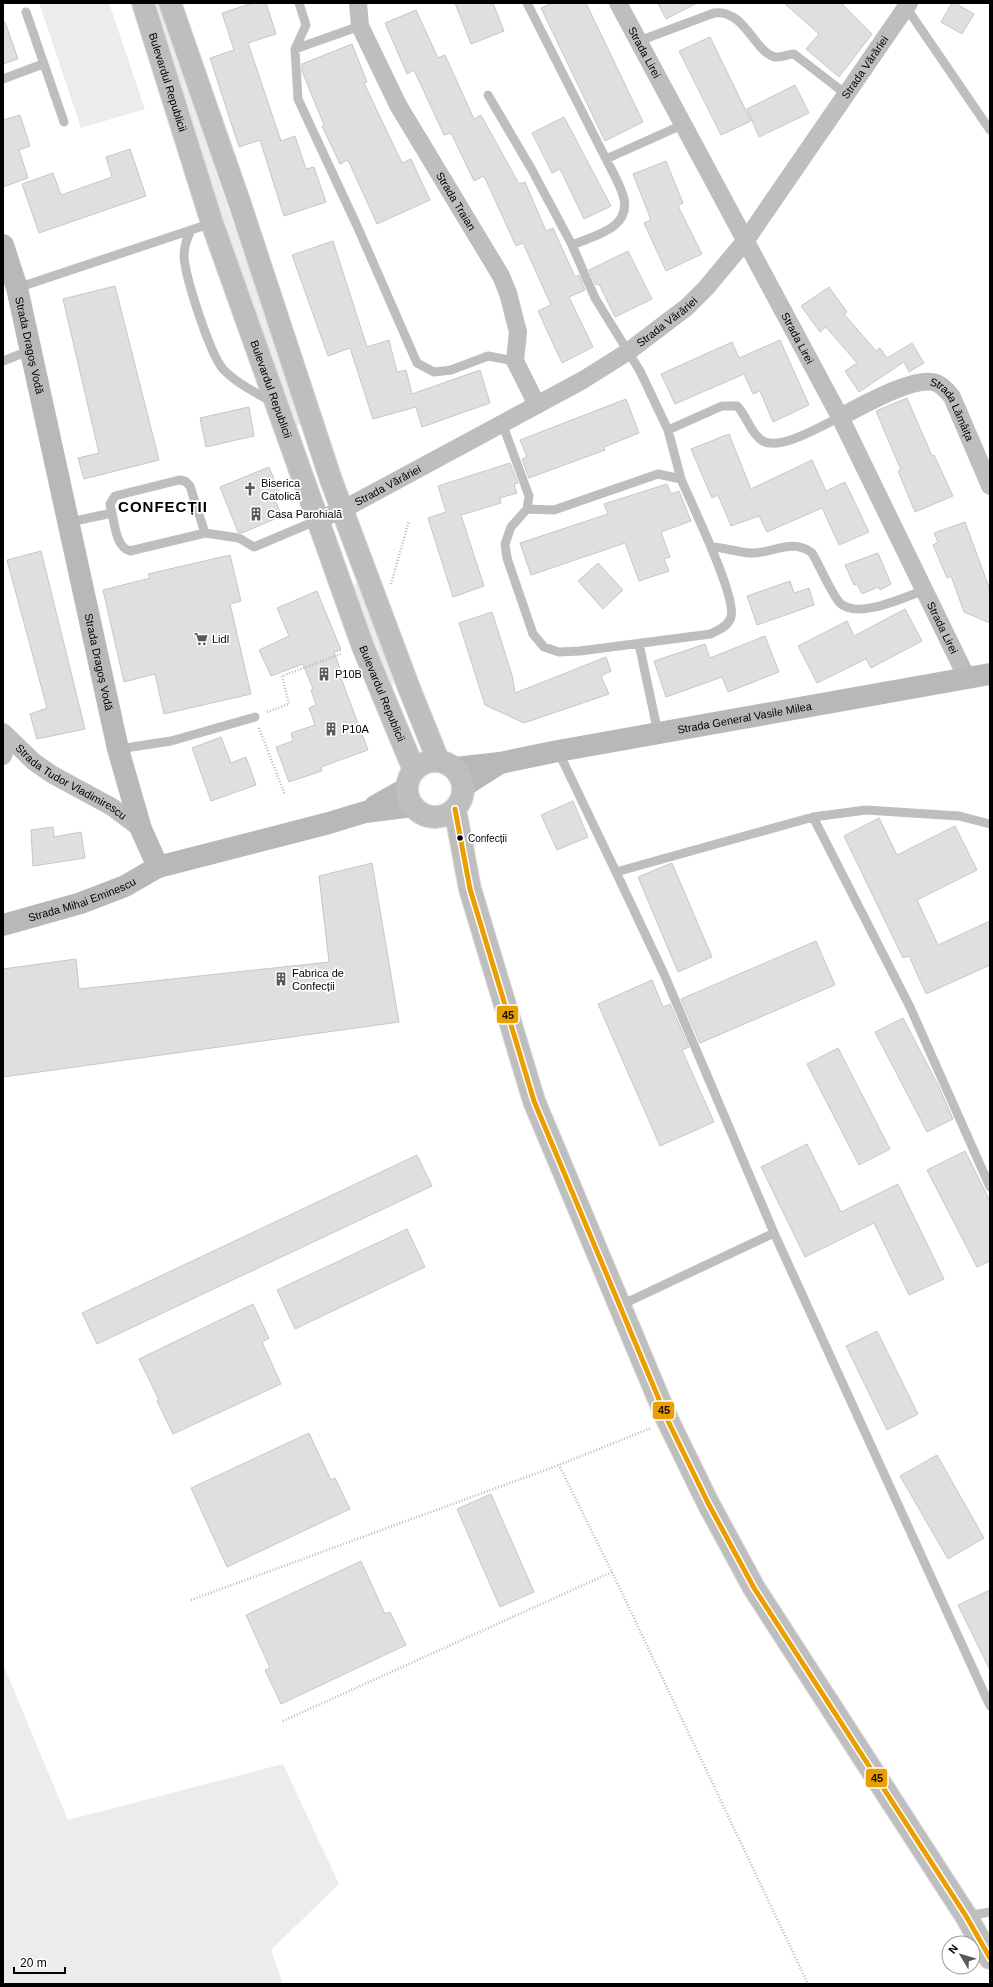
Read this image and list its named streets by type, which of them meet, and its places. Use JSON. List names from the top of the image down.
{
  "streets": {
    "main road": [
      "Bulevardul Republicii",
      "Strada Dragoș Vodă",
      "Strada General Vasile Milea",
      "Strada Mihai Eminescu"
    ],
    "street": [
      "Strada Lirei",
      "Strada Vărăriei",
      "Strada Traian",
      "Strada Lămâița",
      "Strada Tudor Vladimirescu"
    ]
  },
  "crossings": [
    ["Strada Lirei", "Strada Vărăriei"],
    ["Strada Lirei", "Strada Lămâița"],
    ["Strada Lirei", "Strada General Vasile Milea"],
    ["Strada Vărăriei", "Bulevardul Republicii"],
    ["Bulevardul Republicii", "Strada General Vasile Milea"],
    ["Strada Dragoș Vodă", "Strada Tudor Vladimirescu"],
    ["Strada Dragoș Vodă", "Strada Mihai Eminescu"]
  ],
  "districts": ["CONFECȚII"],
  "places": {
    "church": ["Biserica Catolică"],
    "building": [
      "Casa Parohială",
      "P10B",
      "P10A",
      "Fabrica de Confecții"
    ],
    "supermarket": ["Lidl"],
    "other": ["Confecții"]
  },
  "lines": ["transit line 45"],
  "scale_bar": "20 m",
  "north": "top left"
}
